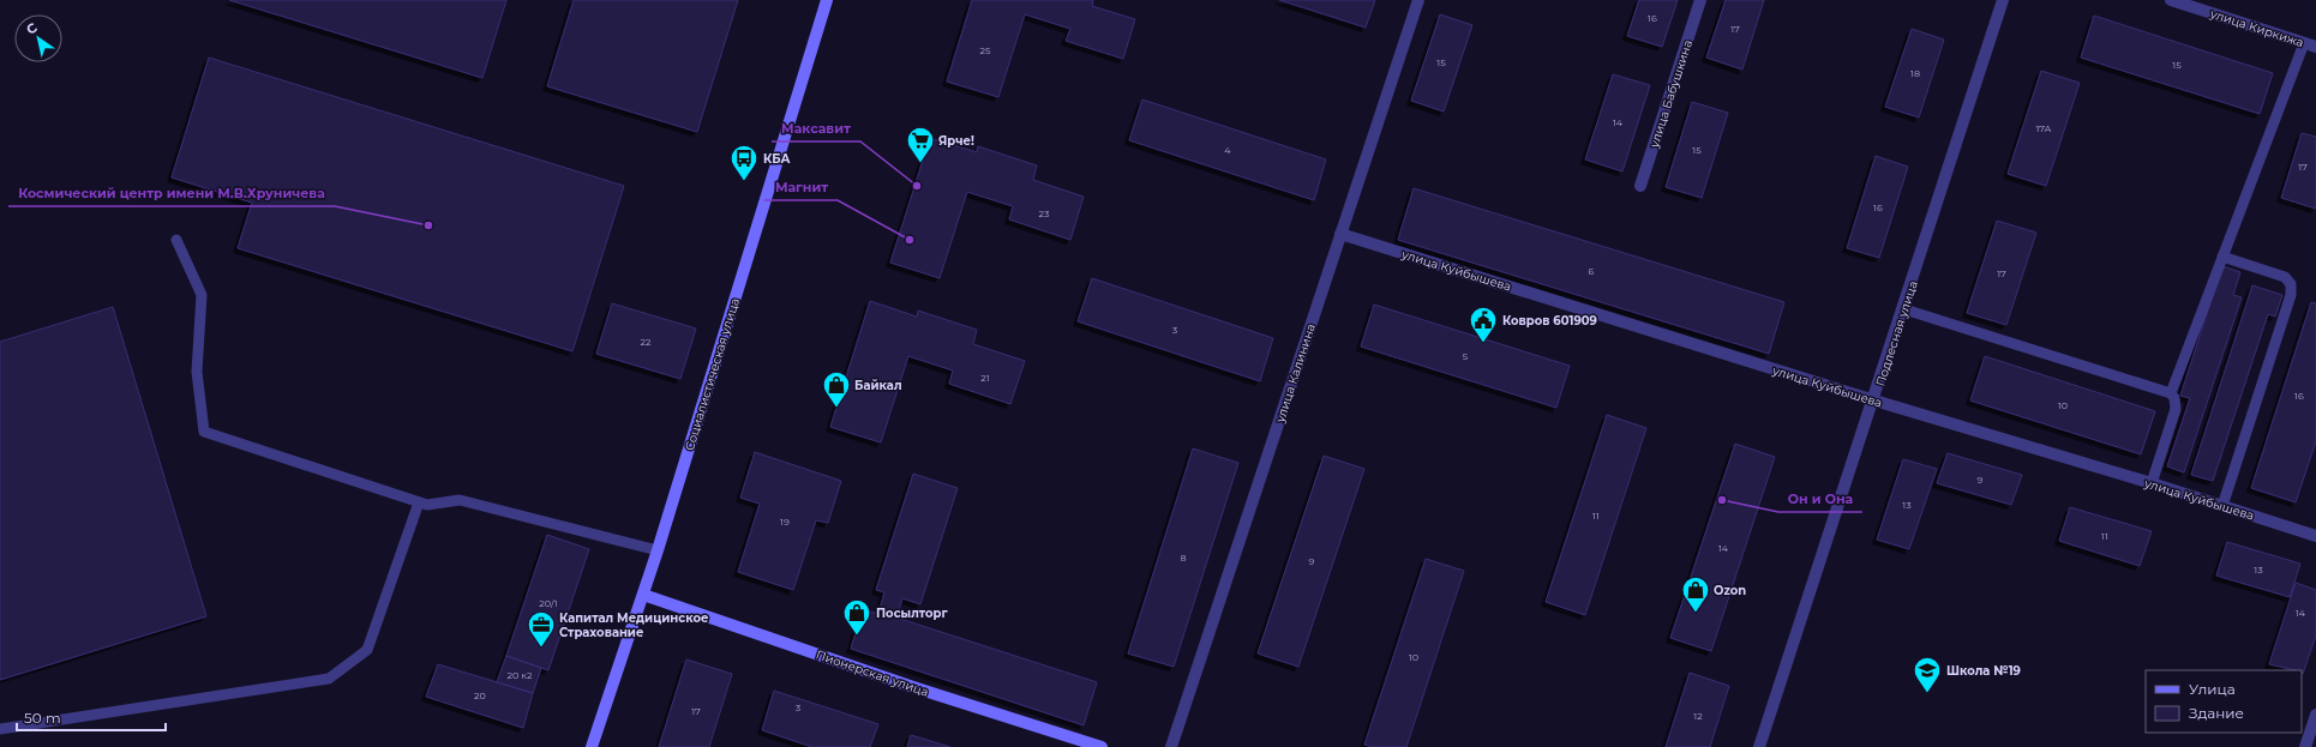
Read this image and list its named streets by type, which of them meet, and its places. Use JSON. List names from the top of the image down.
{
  "streets": {
    "main road": ["Социалистическая улица", "Пионерская улица"],
    "street": [
      "улица Киркижа",
      "улица Бабушкина",
      "улица Куйбышева",
      "Подлесная улица",
      "улица Калинина"
    ]
  },
  "crossings": [
    ["улица Куйбышева", "Подлесная улица"],
    ["улица Куйбышева", "улица Калинина"],
    ["Социалистическая улица", "Пионерская улица"]
  ],
  "places": {
    "supermarket": ["Ярче!"],
    "bus stop": ["КБА"],
    "other": [
      "Максавит",
      "Космический центр имени М.В.Хруничева",
      "Магнит",
      "Он и Она"
    ],
    "public building": ["Ковров 601909"],
    "shop": ["Байкал", "Ozon", "Посылторг"],
    "office": ["Капитал Медицинское Страхование"],
    "school or university": ["Школа №19"]
  },
  "house_numbers": [
    "16",
    "17",
    "25",
    "15",
    "15",
    "18",
    "14",
    "17А",
    "4",
    "15",
    "17",
    "16",
    "23",
    "6",
    "17",
    "3",
    "22",
    "5",
    "21",
    "16",
    "10",
    "9",
    "13",
    "11",
    "19",
    "11",
    "14",
    "8",
    "9",
    "13",
    "20/1",
    "14",
    "10",
    "20 к2",
    "20",
    "3",
    "17",
    "12"
  ],
  "legend": ["Улица", "Здание"],
  "scale_bar": "50 m",
  "north": "top left"
}
